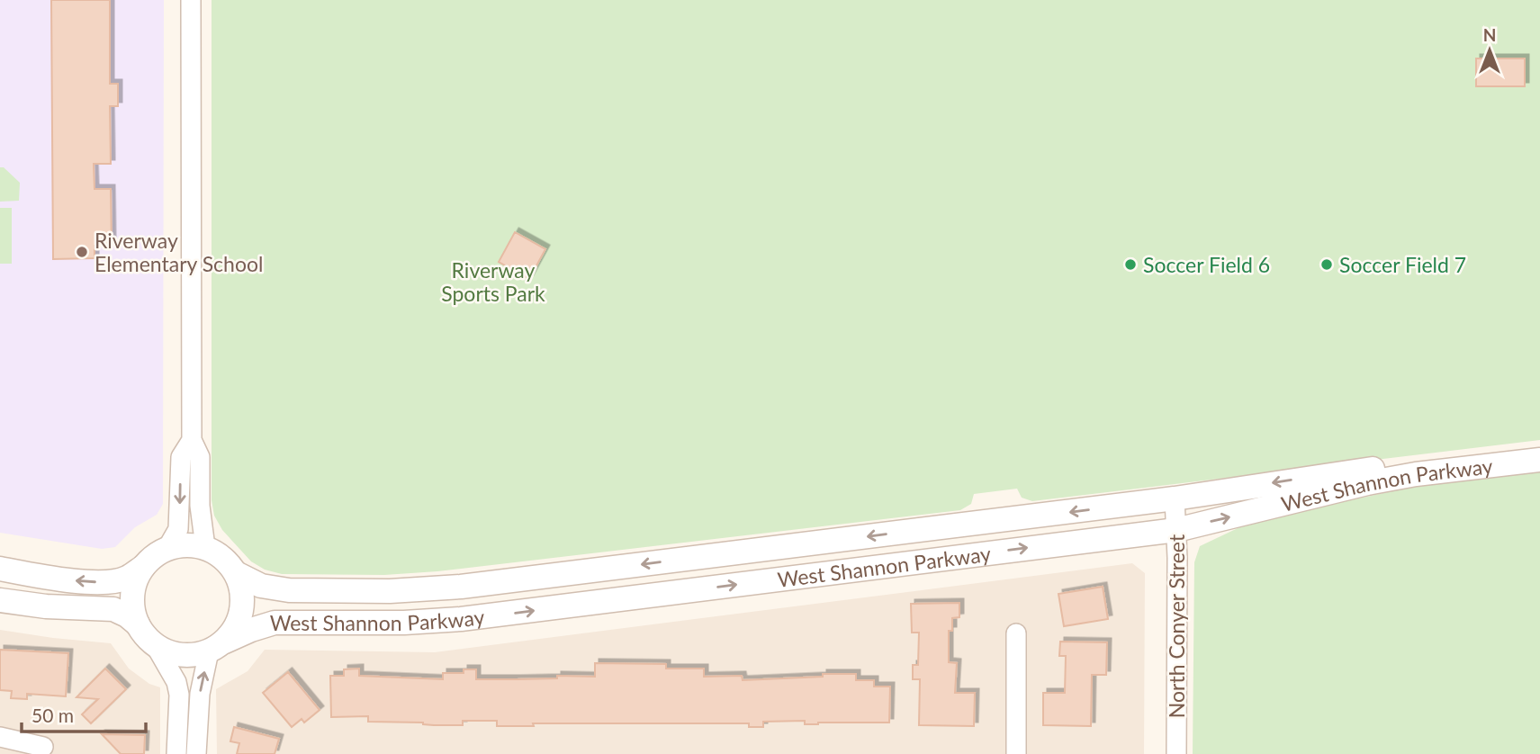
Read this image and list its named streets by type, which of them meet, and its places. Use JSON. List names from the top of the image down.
{
  "streets": {
    "street": ["West Shannon Parkway", "North Conyer Street"]
  },
  "crossings": [
    ["West Shannon Parkway", "North Conyer Street"]
  ],
  "parks": ["Riverway Sports Park"],
  "places": ["Riverway Elementary School", "Soccer Field 6", "Soccer Field 7"],
  "scale_bar": "50 m",
  "north": "top"
}
